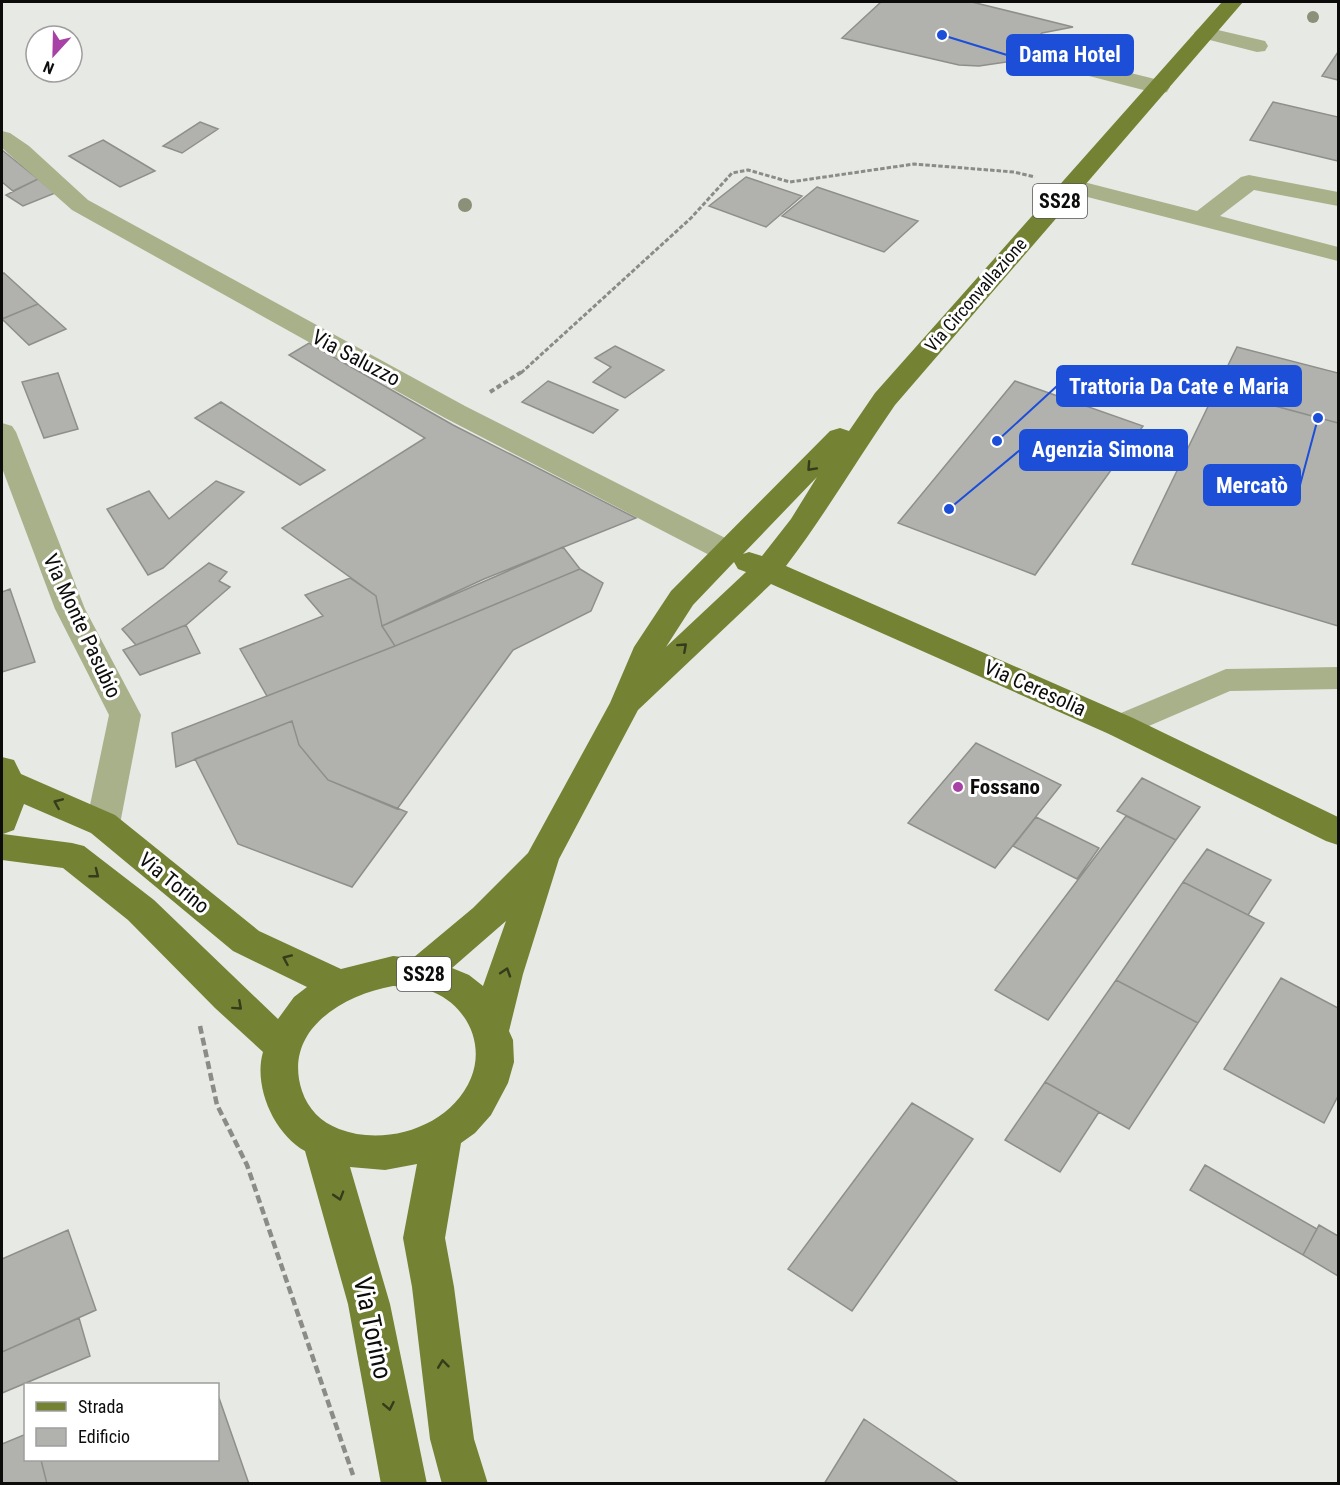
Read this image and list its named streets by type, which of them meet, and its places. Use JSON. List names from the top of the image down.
{
  "streets": {
    "main road": [
      "SS28",
      "Via Circonvallazione",
      "Via Ceresolia",
      "Via Torino"
    ],
    "street": ["Via Saluzzo", "Via Monte Pasubio"]
  },
  "crossings": [
    ["SS28", "Via Circonvallazione"],
    ["SS28", "Via Torino"],
    ["Via Circonvallazione", "Via Saluzzo"],
    ["Via Circonvallazione", "Via Ceresolia"],
    ["Via Circonvallazione", "Via Torino"],
    ["Via Saluzzo", "Via Ceresolia"],
    ["Via Monte Pasubio", "Via Torino"]
  ],
  "places": [
    "Dama Hotel",
    "Mercatò",
    "Trattoria Da Cate e Maria",
    "Agenzia Simona",
    "Fossano"
  ],
  "legend": ["Strada", "Edificio"],
  "north": "bottom"
}
